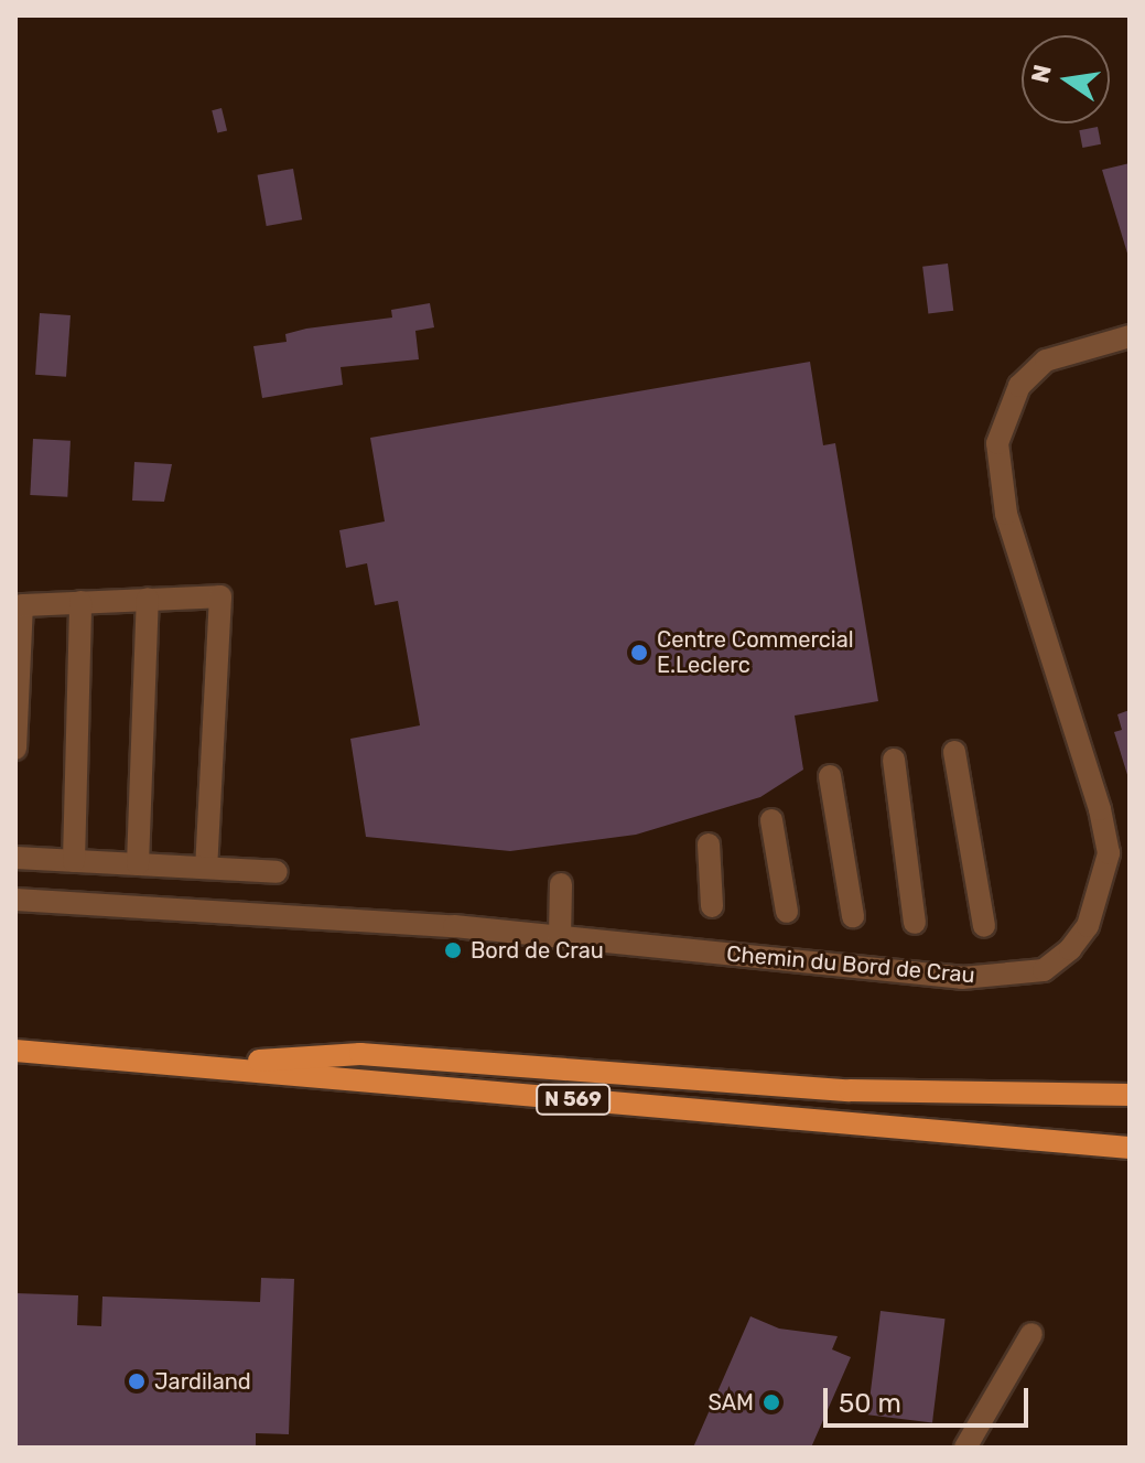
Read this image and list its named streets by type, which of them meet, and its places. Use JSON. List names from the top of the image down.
{
  "streets": {
    "main road": ["N 569"],
    "street": ["Chemin du Bord de Crau"]
  },
  "places": [
    "Centre Commercial E.Leclerc",
    "Bord de Crau",
    "Jardiland",
    "SAM"
  ],
  "scale_bar": "50 m",
  "north": "left"
}
